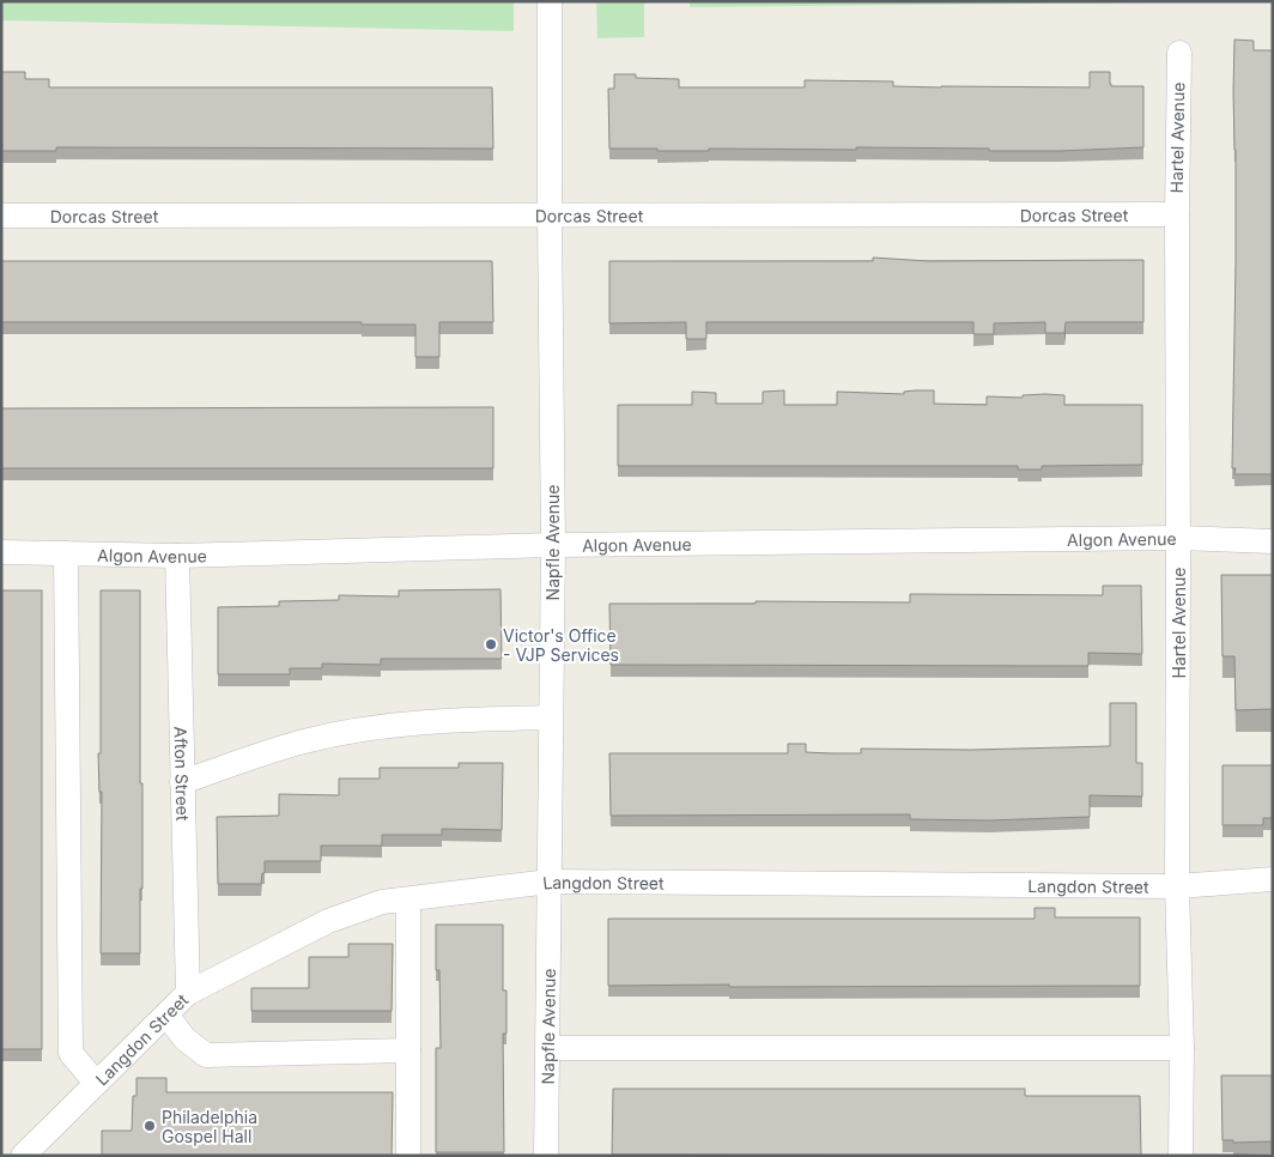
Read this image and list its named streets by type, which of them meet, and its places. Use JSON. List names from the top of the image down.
{
  "streets": {
    "street": [
      "Hartel Avenue",
      "Dorcas Street",
      "Algon Avenue",
      "Napfle Avenue",
      "Afton Street",
      "Langdon Street"
    ]
  },
  "crossings": [
    ["Hartel Avenue", "Dorcas Street"],
    ["Hartel Avenue", "Algon Avenue"],
    ["Hartel Avenue", "Langdon Street"],
    ["Dorcas Street", "Napfle Avenue"],
    ["Algon Avenue", "Napfle Avenue"],
    ["Algon Avenue", "Afton Street"],
    ["Napfle Avenue", "Langdon Street"],
    ["Afton Street", "Langdon Street"]
  ],
  "places": ["Victor's Office - VJP Services", "Philadelphia Gospel Hall"]
}
